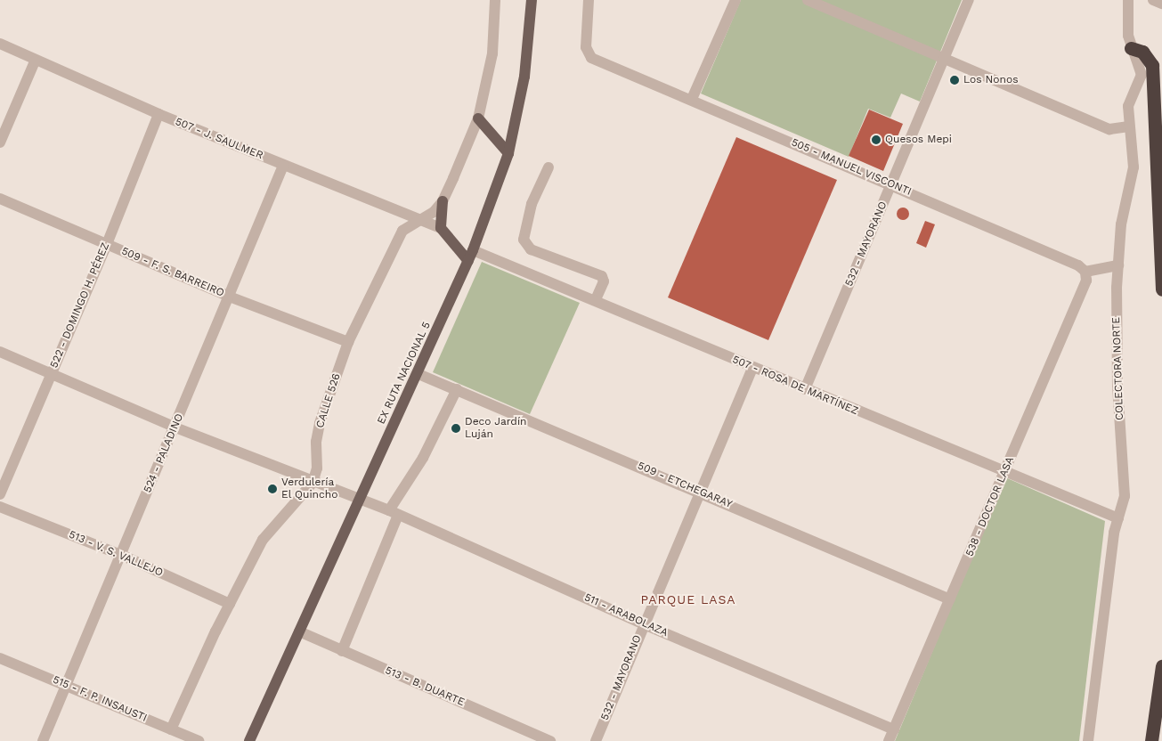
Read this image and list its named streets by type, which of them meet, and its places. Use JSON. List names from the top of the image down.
{
  "streets": {
    "main road": ["EX RUTA NACIONAL 5"],
    "street": [
      "507 - J. SAULMER",
      "505 - MANUEL VISCONTI",
      "532 - MAYORANO",
      "509 - F. S. BARREIRO",
      "522 - DOMINGO H. PÉREZ",
      "COLECTORA NORTE",
      "507 - ROSA DE MARTÍNEZ",
      "CALLE 526",
      "524 - PALADINO",
      "509 - ETCHEGARAY",
      "538 - DOCTOR LASA",
      "513 - V. S. VALLEJO",
      "511 - ARABOLAZA",
      "513 - B. DUARTE",
      "515 - F. P. INSAUSTI"
    ]
  },
  "crossings": [
    ["507 - J. SAULMER", "522 - DOMINGO H. PÉREZ"],
    ["507 - J. SAULMER", "CALLE 526"],
    ["507 - J. SAULMER", "524 - PALADINO"],
    ["505 - MANUEL VISCONTI", "532 - MAYORANO"],
    ["505 - MANUEL VISCONTI", "538 - DOCTOR LASA"],
    ["532 - MAYORANO", "507 - ROSA DE MARTÍNEZ"],
    ["532 - MAYORANO", "509 - ETCHEGARAY"],
    ["532 - MAYORANO", "511 - ARABOLAZA"],
    ["509 - F. S. BARREIRO", "522 - DOMINGO H. PÉREZ"],
    ["509 - F. S. BARREIRO", "CALLE 526"],
    ["509 - F. S. BARREIRO", "524 - PALADINO"],
    ["522 - DOMINGO H. PÉREZ", "511 - ARABOLAZA"],
    ["COLECTORA NORTE", "507 - ROSA DE MARTÍNEZ"],
    ["EX RUTA NACIONAL 5", "507 - ROSA DE MARTÍNEZ"],
    ["EX RUTA NACIONAL 5", "509 - ETCHEGARAY"],
    ["EX RUTA NACIONAL 5", "511 - ARABOLAZA"],
    ["EX RUTA NACIONAL 5", "513 - B. DUARTE"],
    ["507 - ROSA DE MARTÍNEZ", "538 - DOCTOR LASA"],
    ["CALLE 526", "511 - ARABOLAZA"],
    ["524 - PALADINO", "513 - V. S. VALLEJO"],
    ["524 - PALADINO", "511 - ARABOLAZA"],
    ["524 - PALADINO", "515 - F. P. INSAUSTI"],
    ["509 - ETCHEGARAY", "538 - DOCTOR LASA"],
    ["538 - DOCTOR LASA", "511 - ARABOLAZA"]
  ],
  "districts": ["PARQUE LASA"],
  "places": [
    "Los Nonos",
    "Quesos Mepi",
    "Deco Jardín Luján",
    "Verdulería El Quincho"
  ]
}
